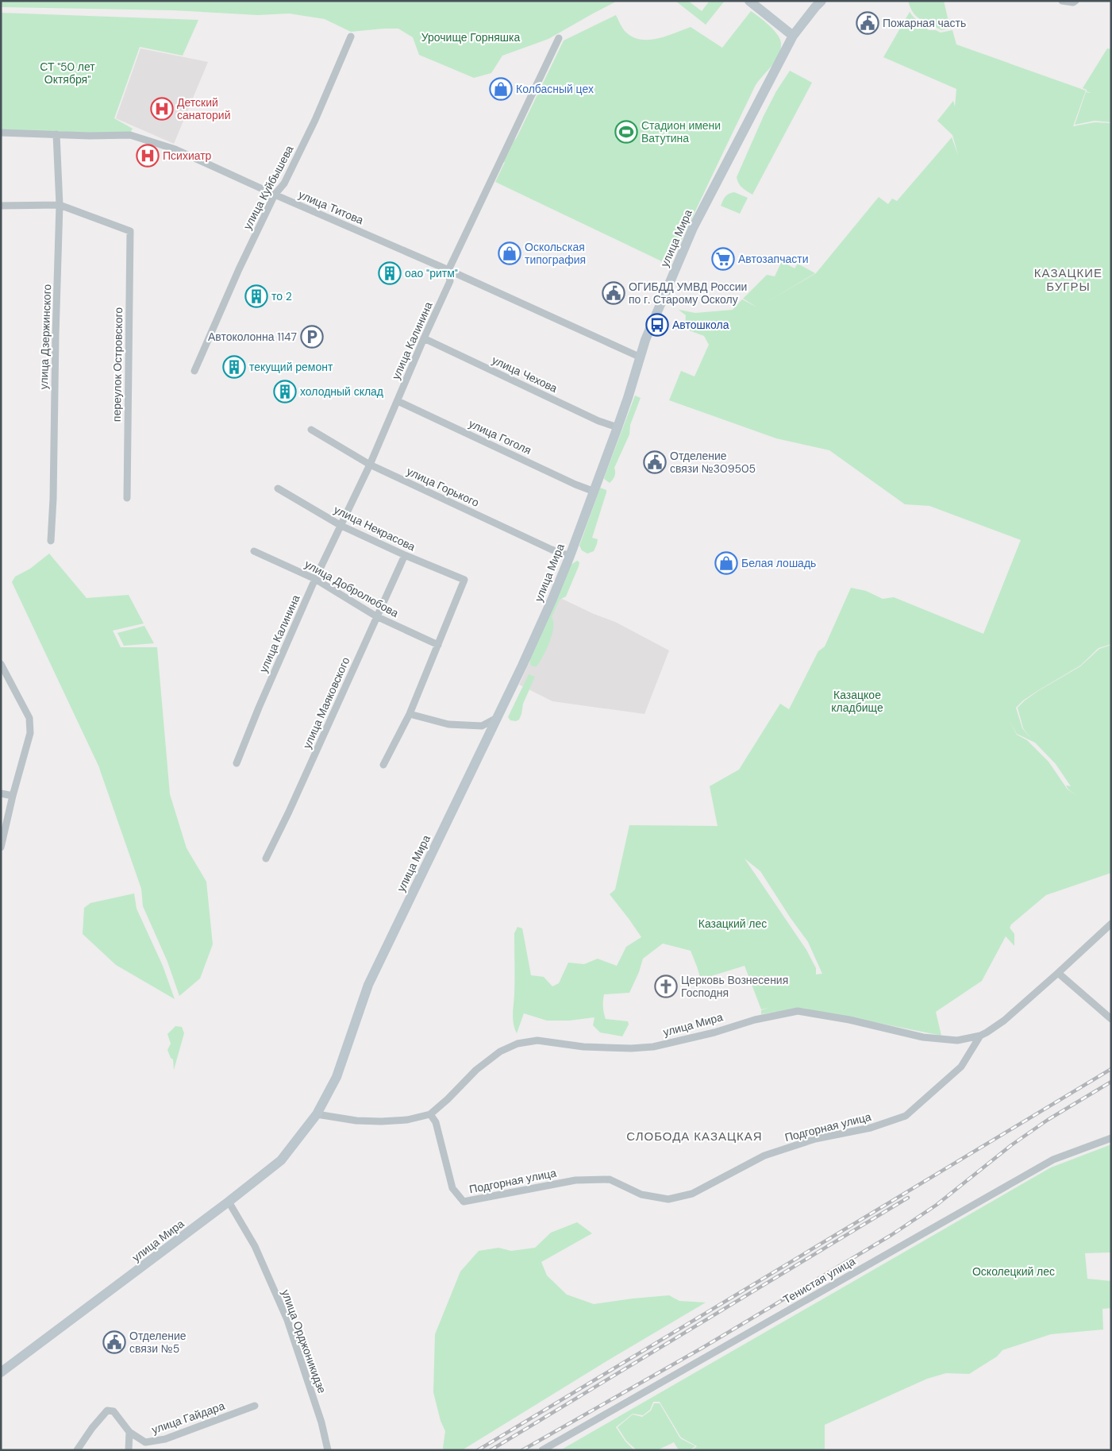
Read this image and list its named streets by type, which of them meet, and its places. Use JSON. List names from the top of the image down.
{
  "streets": {
    "main road": ["улица Мира"],
    "street": [
      "улица Куйбышева",
      "улица Титова",
      "улица Дзержинского",
      "улица Калинина",
      "переулок Островского",
      "улица Чехова",
      "улица Гоголя",
      "улица Горького",
      "улица Некрасова",
      "улица Добролюбова",
      "улица Маяковского",
      "Подгорная улица",
      "Тенистая улица",
      "улица Орджоникидзе",
      "улица Гайдара"
    ]
  },
  "crossings": [
    ["улица Куйбышева", "улица Титова"],
    ["улица Титова", "улица Мира"],
    ["улица Титова", "улица Дзержинского"],
    ["улица Титова", "улица Калинина"],
    ["улица Мира", "улица Чехова"],
    ["улица Мира", "улица Гоголя"],
    ["улица Мира", "улица Горького"],
    ["улица Мира", "Подгорная улица"],
    ["улица Мира", "улица Орджоникидзе"],
    ["улица Дзержинского", "переулок Островского"],
    ["улица Калинина", "улица Чехова"],
    ["улица Калинина", "улица Гоголя"],
    ["улица Калинина", "улица Горького"],
    ["улица Калинина", "улица Некрасова"],
    ["улица Калинина", "улица Добролюбова"],
    ["улица Некрасова", "улица Добролюбова"],
    ["улица Некрасова", "улица Маяковского"],
    ["улица Добролюбова", "улица Маяковского"]
  ],
  "districts": ["КАЗАЦКИЕ БУГРЫ", "СЛОБОДА КАЗАЦКАЯ"],
  "parks": [
    "Урочище Горняшка",
    "СТ \"50 лет Октября\"",
    "Казацкое кладбище",
    "Казацкий лес",
    "Осколецкий лес"
  ],
  "places": {
    "public building": [
      "Пожарная часть",
      "ОГИБДД УМВД России по г. Старому Осколу",
      "Отделение связи №309505",
      "Отделение связи №5"
    ],
    "shop": ["Колбасный цех", "Оскольская типография", "Белая лошадь"],
    "hospital": ["Детский санаторий", "Психиатр"],
    "sports": ["Стадион имени Ватутина"],
    "supermarket": ["Автозапчасти"],
    "building": [
      "оао \"ритм\"",
      "то 2",
      "текущий ремонт",
      "холодный склад"
    ],
    "bus stop": ["Автошкола"],
    "parking": ["Автоколонна 1147"],
    "church": ["Церковь Вознесения Господня"]
  }
}
